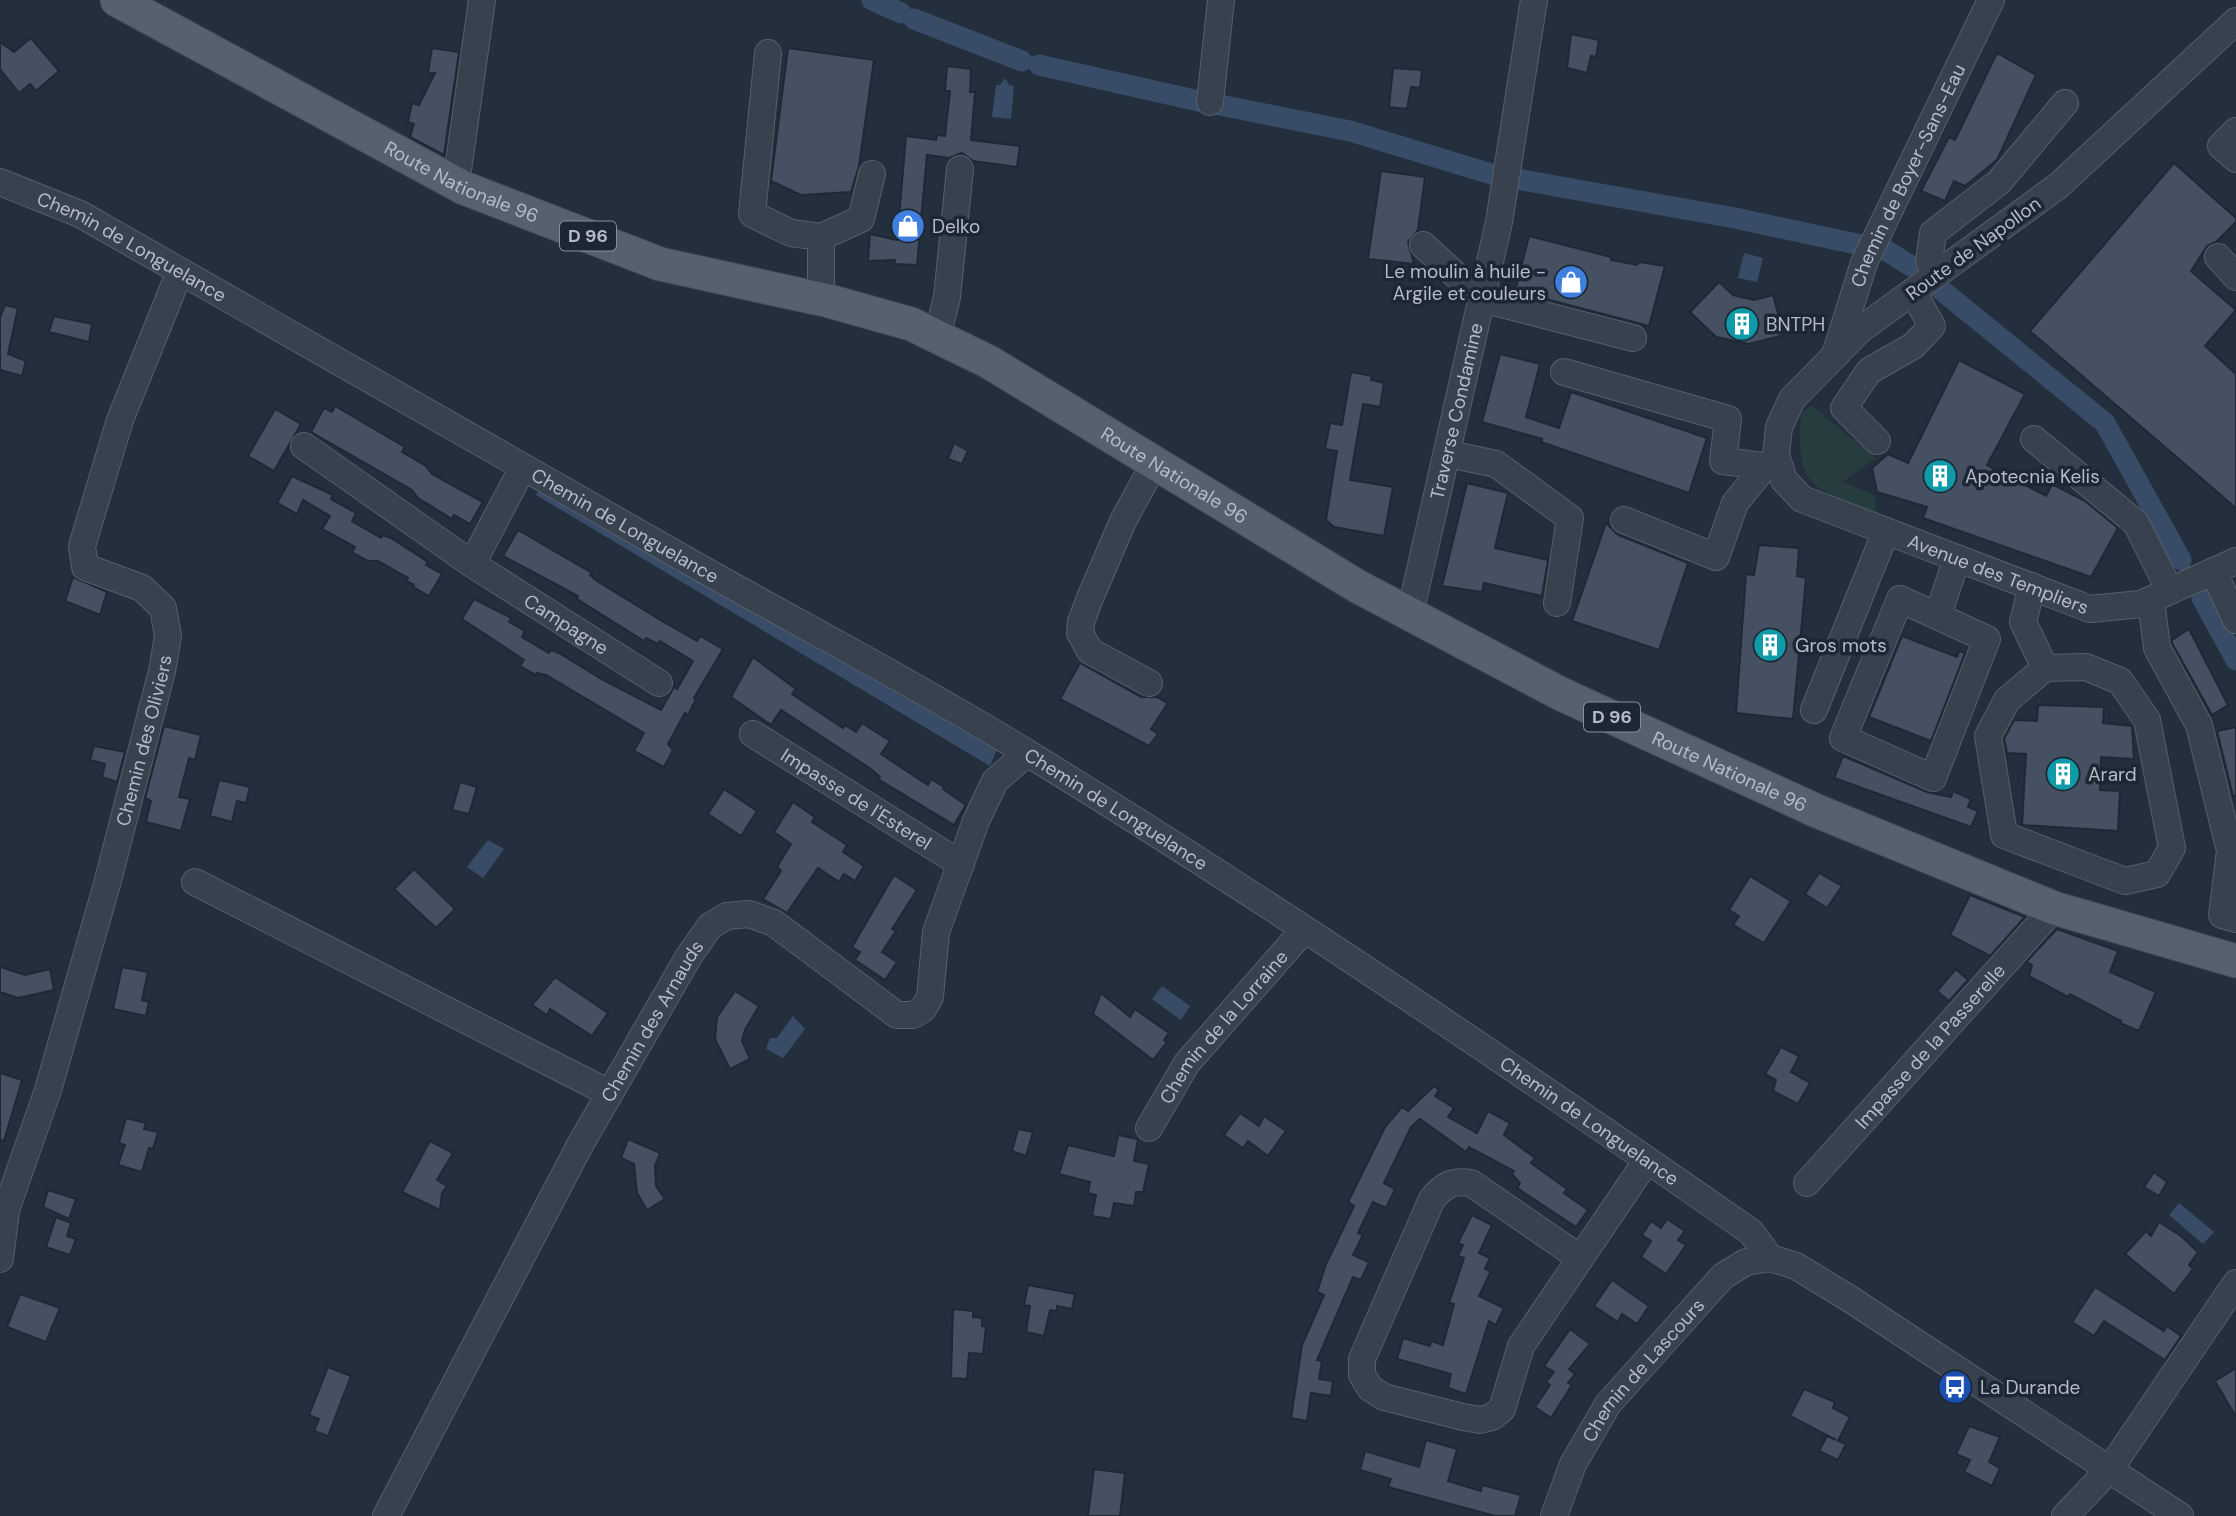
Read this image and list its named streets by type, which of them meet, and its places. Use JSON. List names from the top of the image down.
{
  "streets": {
    "main road": ["Route Nationale 96", "D 96"],
    "street": [
      "Chemin de Boyer-Sans-Eau",
      "Chemin de Longuelance",
      "Route de Napollon",
      "Traverse Condamine",
      "Avenue des Templiers",
      "Campagne",
      "Chemin des Oliviers",
      "Impasse de l'Esterel",
      "Chemin des Arnauds",
      "Chemin de la Lorraine",
      "Impasse de la Passerelle",
      "Chemin de Lascours"
    ]
  },
  "crossings": [
    ["Chemin de Boyer-Sans-Eau", "Route de Napollon"],
    ["Route Nationale 96", "Traverse Condamine"],
    ["Route Nationale 96", "Impasse de la Passerelle"],
    ["Chemin de Longuelance", "Chemin des Oliviers"],
    ["Chemin de Longuelance", "Chemin des Arnauds"],
    ["Chemin de Longuelance", "Chemin de la Lorraine"],
    ["Chemin de Longuelance", "Chemin de Lascours"],
    ["Route de Napollon", "Avenue des Templiers"],
    ["Impasse de l'Esterel", "Chemin des Arnauds"]
  ],
  "places": {
    "shop": ["Delko", "Le moulin à huile - Argile et couleurs"],
    "building": [
      "BNTPH",
      "Apotecnia Kelis",
      "Gros mots",
      "Arard"
    ],
    "bus stop": ["La Durande"]
  }
}
